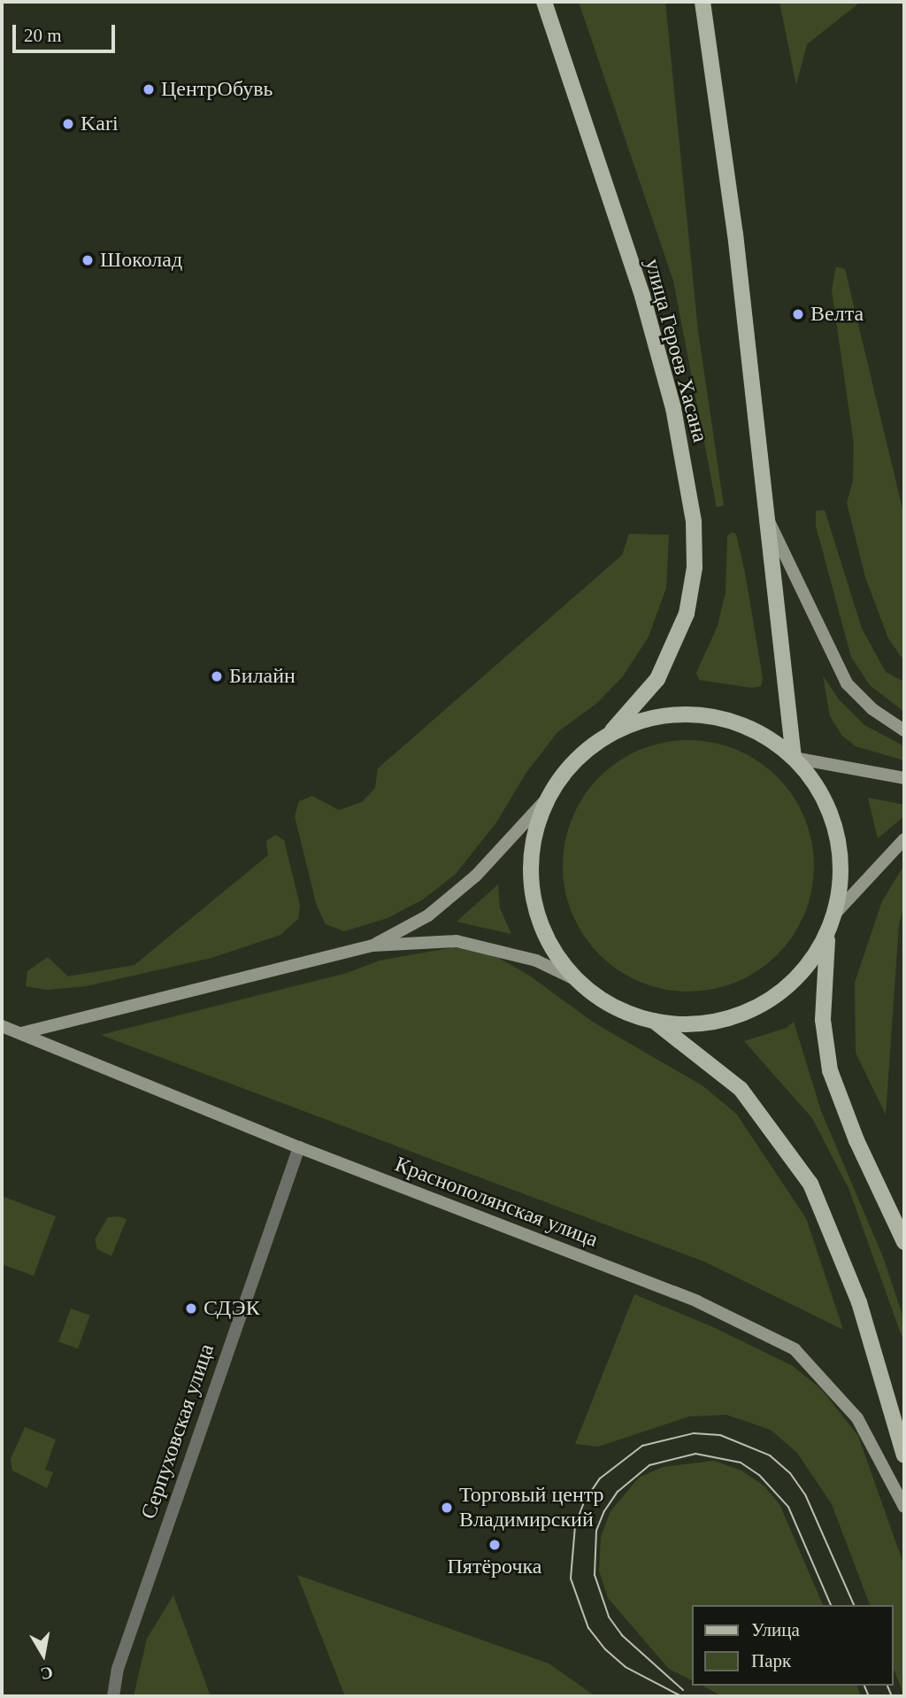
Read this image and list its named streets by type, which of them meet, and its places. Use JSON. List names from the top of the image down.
{
  "streets": {
    "main road": ["улица Героев Хасана", "Краснополянская улица"],
    "street": ["Серпуховская улица"]
  },
  "crossings": [
    ["Краснополянская улица", "Серпуховская улица"]
  ],
  "places": [
    "ЦентрОбувь",
    "Kari",
    "Шоколад",
    "Велта",
    "Билайн",
    "СДЭК",
    "Торговый центр Владимирский",
    "Пятёрочка"
  ],
  "legend": ["Улица", "Парк"],
  "scale_bar": "20 m",
  "north": "bottom"
}
